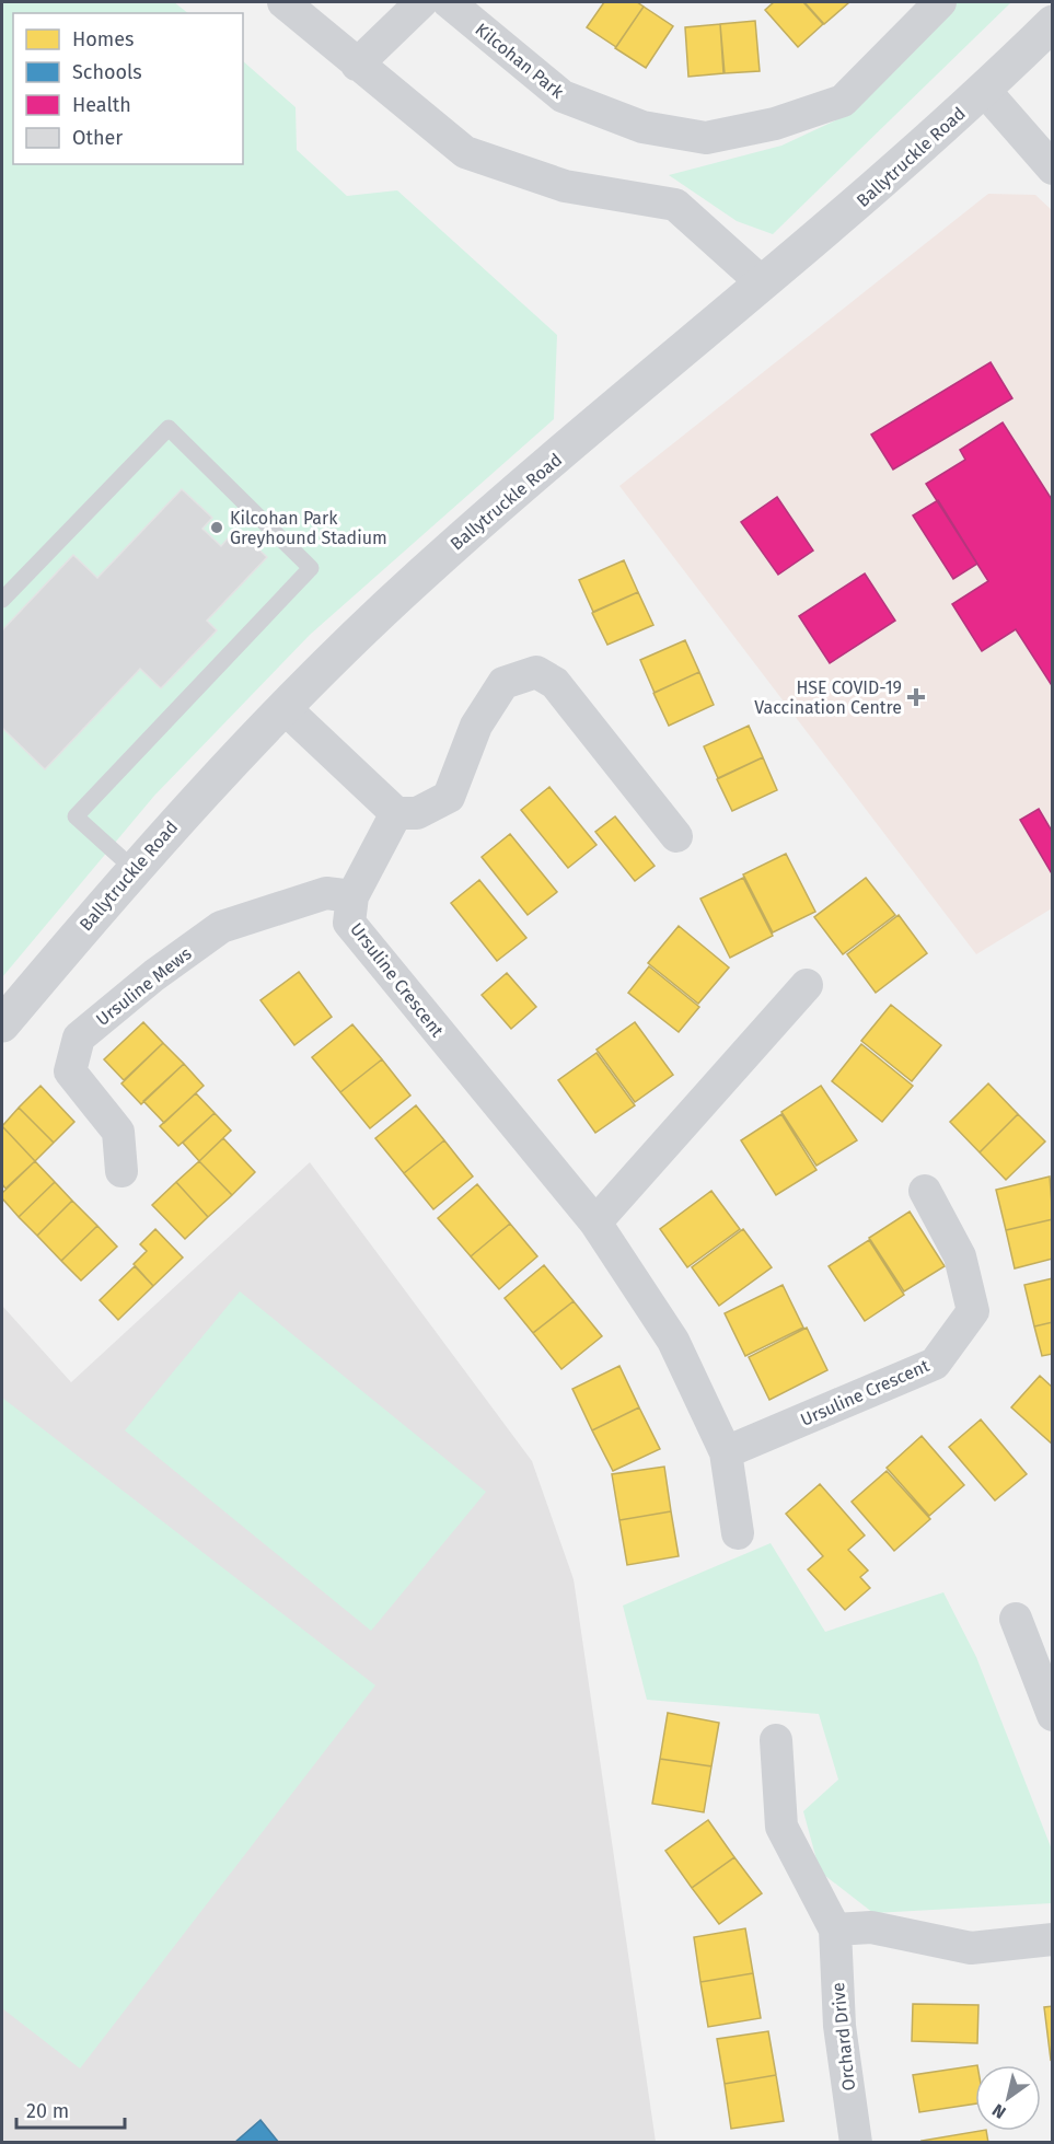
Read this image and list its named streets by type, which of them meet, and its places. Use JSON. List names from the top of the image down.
{
  "streets": {
    "street": [
      "Kilcohan Park",
      "Ballytruckle Road",
      "Ursuline Crescent",
      "Ursuline Mews",
      "Orchard Drive"
    ]
  },
  "crossings": [
    ["Ursuline Crescent", "Ursuline Mews"]
  ],
  "places": {
    "other": ["Kilcohan Park Greyhound Stadium"],
    "health": ["HSE COVID-19 Vaccination Centre"]
  },
  "legend": [
    "Homes",
    "Schools",
    "Health",
    "Other"
  ],
  "scale_bar": "20 m",
  "north": "bottom left"
}
